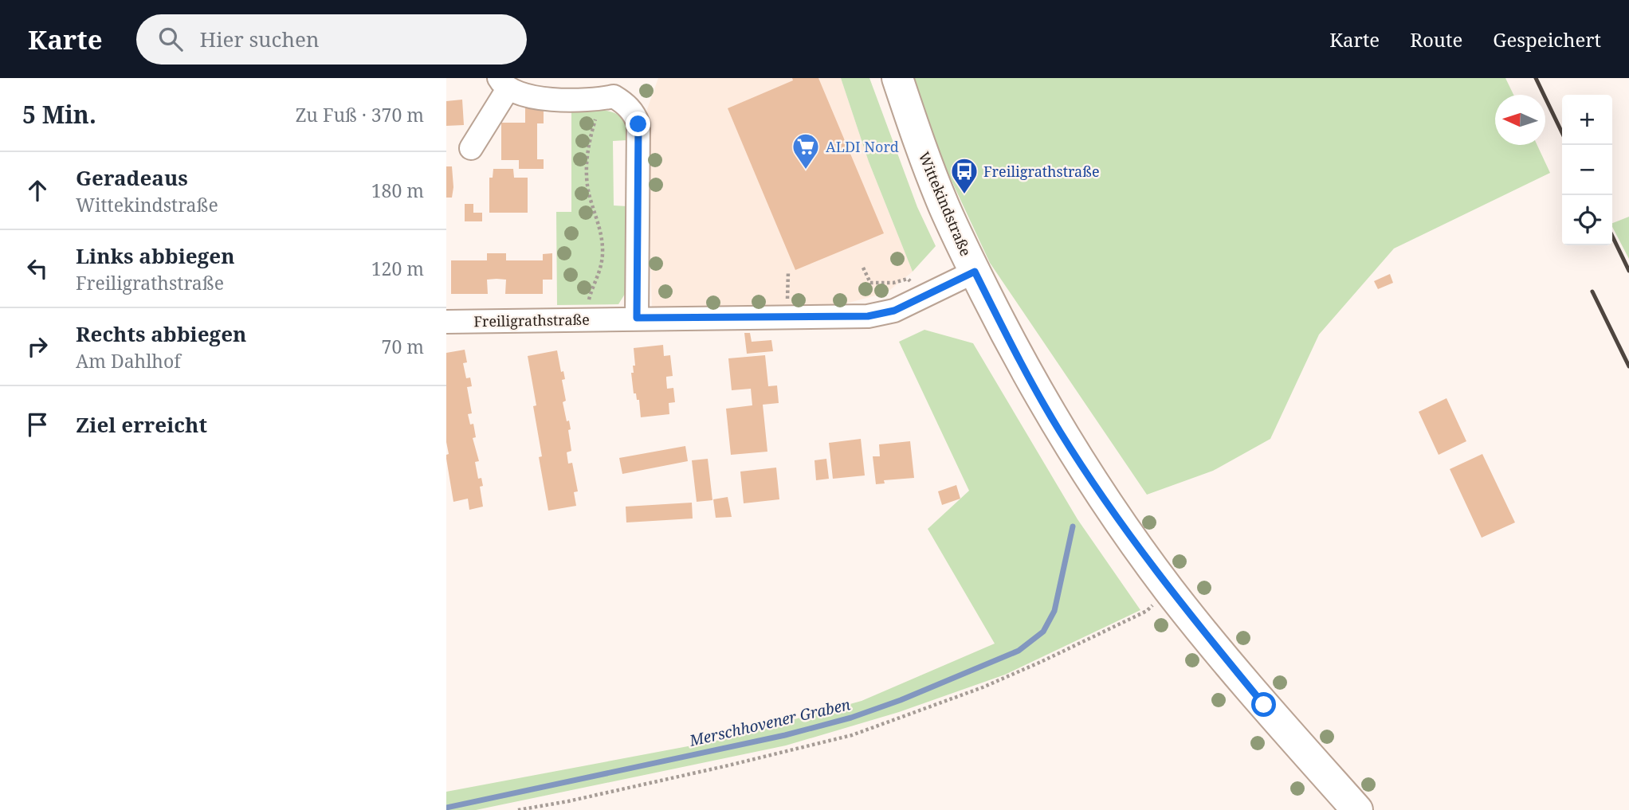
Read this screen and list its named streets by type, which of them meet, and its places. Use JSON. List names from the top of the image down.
{
  "streets": {
    "main road": ["Wittekindstraße"],
    "street": ["Freiligrathstraße"]
  },
  "crossings": [
    ["Wittekindstraße", "Freiligrathstraße"]
  ],
  "water": ["Merschhovener Graben"],
  "places": {
    "supermarket": ["ALDI Nord"],
    "bus stop": ["Freiligrathstraße"]
  },
  "north": "left",
  "page": {
    "header": "Karte",
    "search": "Hier suchen",
    "nav": ["Karte", "Route", "Gespeichert"],
    "heading": ["5 Min.", "Zu Fuß · 370 m"],
    "map_buttons": ["+", "−"],
    "list": [
      ["Geradeaus", "Wittekindstraße", "180 m"],
      ["Links abbiegen", "Freiligrathstraße", "120 m"],
      ["Rechts abbiegen", "Am Dahlhof", "70 m"],
      "Ziel erreicht"
    ]
  }
}
